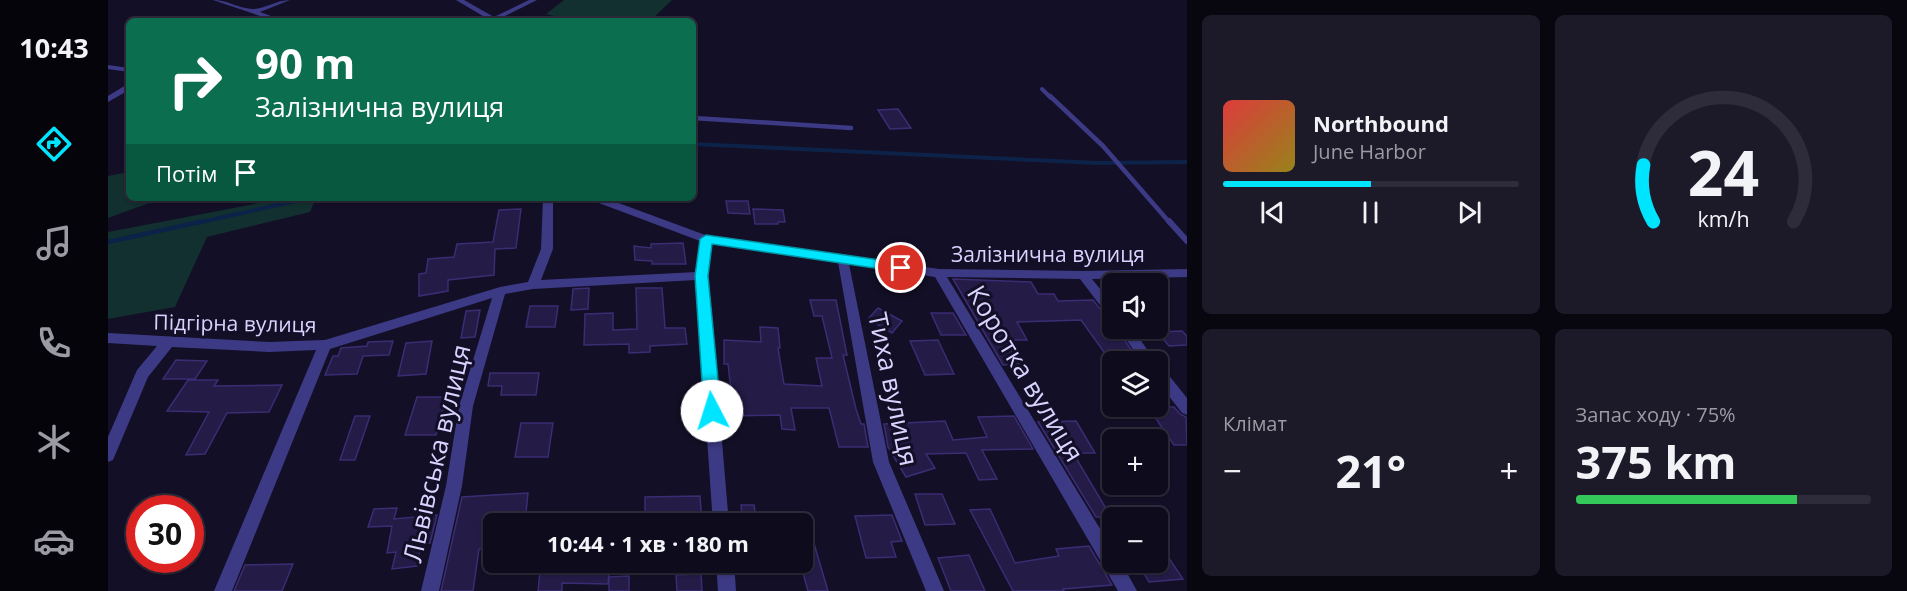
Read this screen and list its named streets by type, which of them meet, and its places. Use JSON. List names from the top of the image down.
{
  "streets": {
    "street": [
      "Залізнична вулиця",
      "Підгірна вулиця",
      "Коротка вулиця",
      "Тиха вулиця",
      "Львівська вулиця"
    ]
  },
  "crossings": [
    ["Залізнична вулиця", "Коротка вулиця"],
    ["Залізнична вулиця", "Тиха вулиця"],
    ["Підгірна вулиця", "Львівська вулиця"]
  ],
  "page": {
    "tabs": "10:43",
    "turn": ["90 m", "Залізнична вулиця"],
    "song": ["Northbound", "June Harbor"],
    "then": "Потім",
    "map_buttons": ["+", "−"],
    "tile": [
      "Клімат",
      ["Запас ходу · 75%", "375 km"]
    ],
    "heat": ["−", "21°", "+"],
    "limit": "30",
    "trip": "10:44 · 1 хв · 180 m",
    "gauge": ["24", "km/h"]
  }
}
